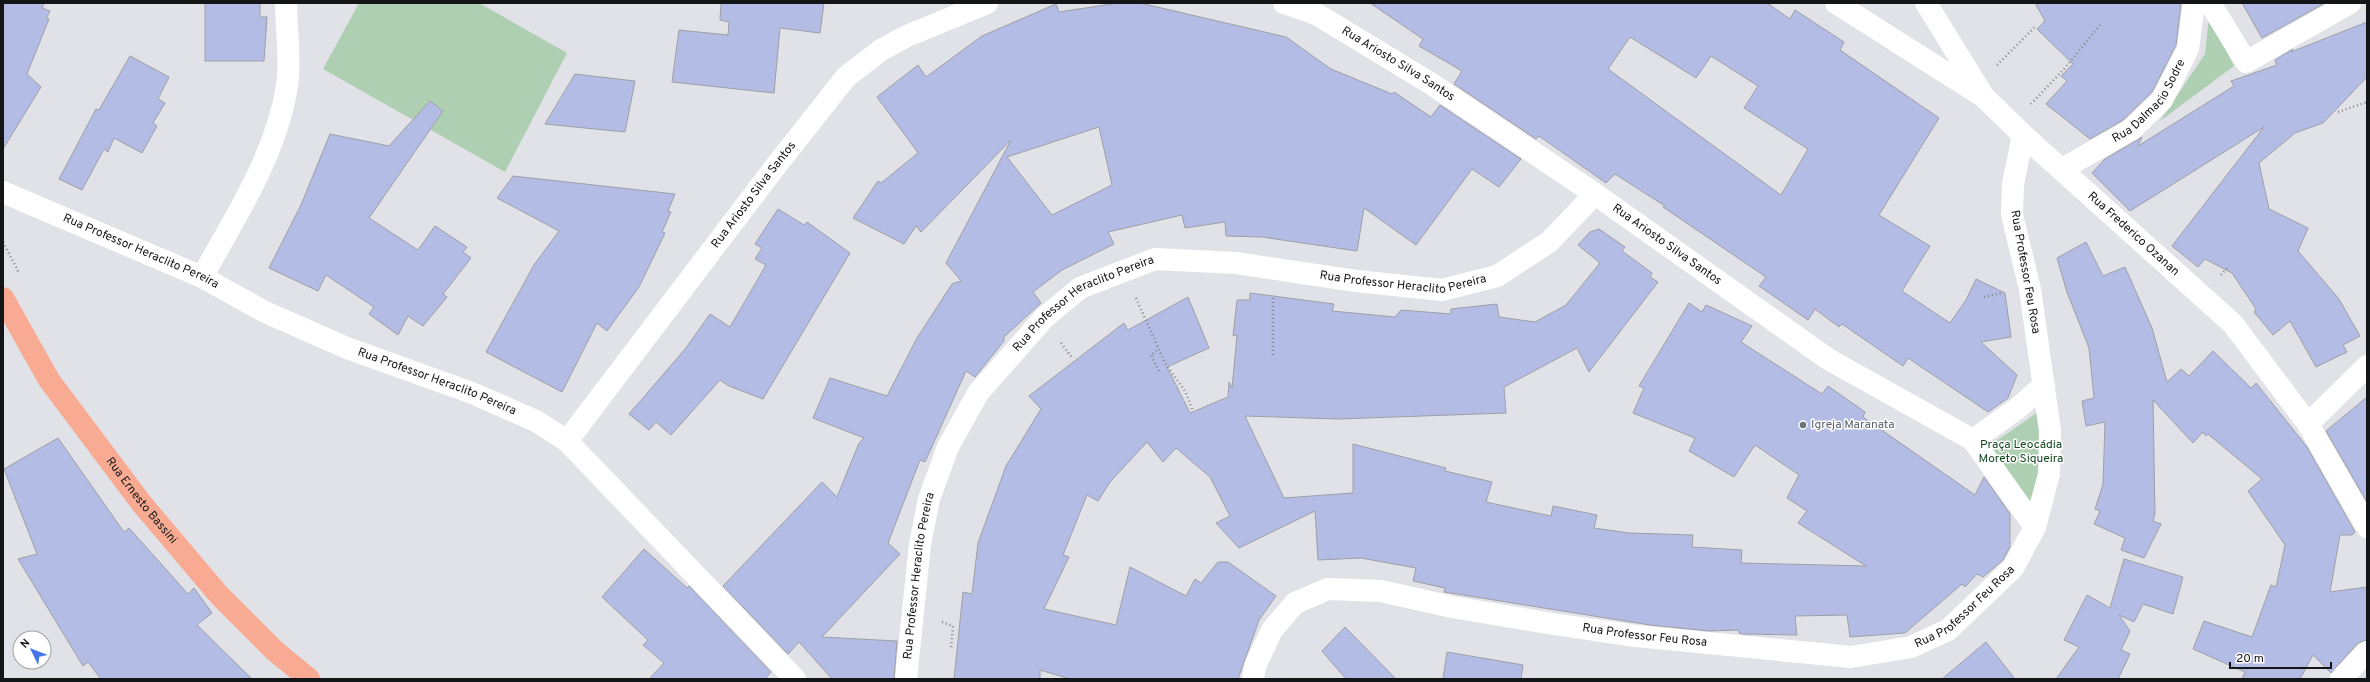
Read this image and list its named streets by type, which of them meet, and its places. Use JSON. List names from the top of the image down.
{
  "streets": {
    "main road": ["Rua Ernesto Bassini"],
    "street": [
      "Rua Ariosto Silva Santos",
      "Rua Dalmacio Sodre",
      "Rua Frederico Ozanan",
      "Rua Professor Heraclito Pereira",
      "Rua Professor Feu Rosa"
    ]
  },
  "crossings": [
    ["Rua Ariosto Silva Santos", "Rua Professor Heraclito Pereira"],
    ["Rua Dalmacio Sodre", "Rua Frederico Ozanan"],
    ["Rua Frederico Ozanan", "Rua Professor Feu Rosa"]
  ],
  "parks": ["Praça Leocádia Moreto Siqueira"],
  "places": ["Igreja Maranata"],
  "scale_bar": "20 m",
  "north": "top left"
}
